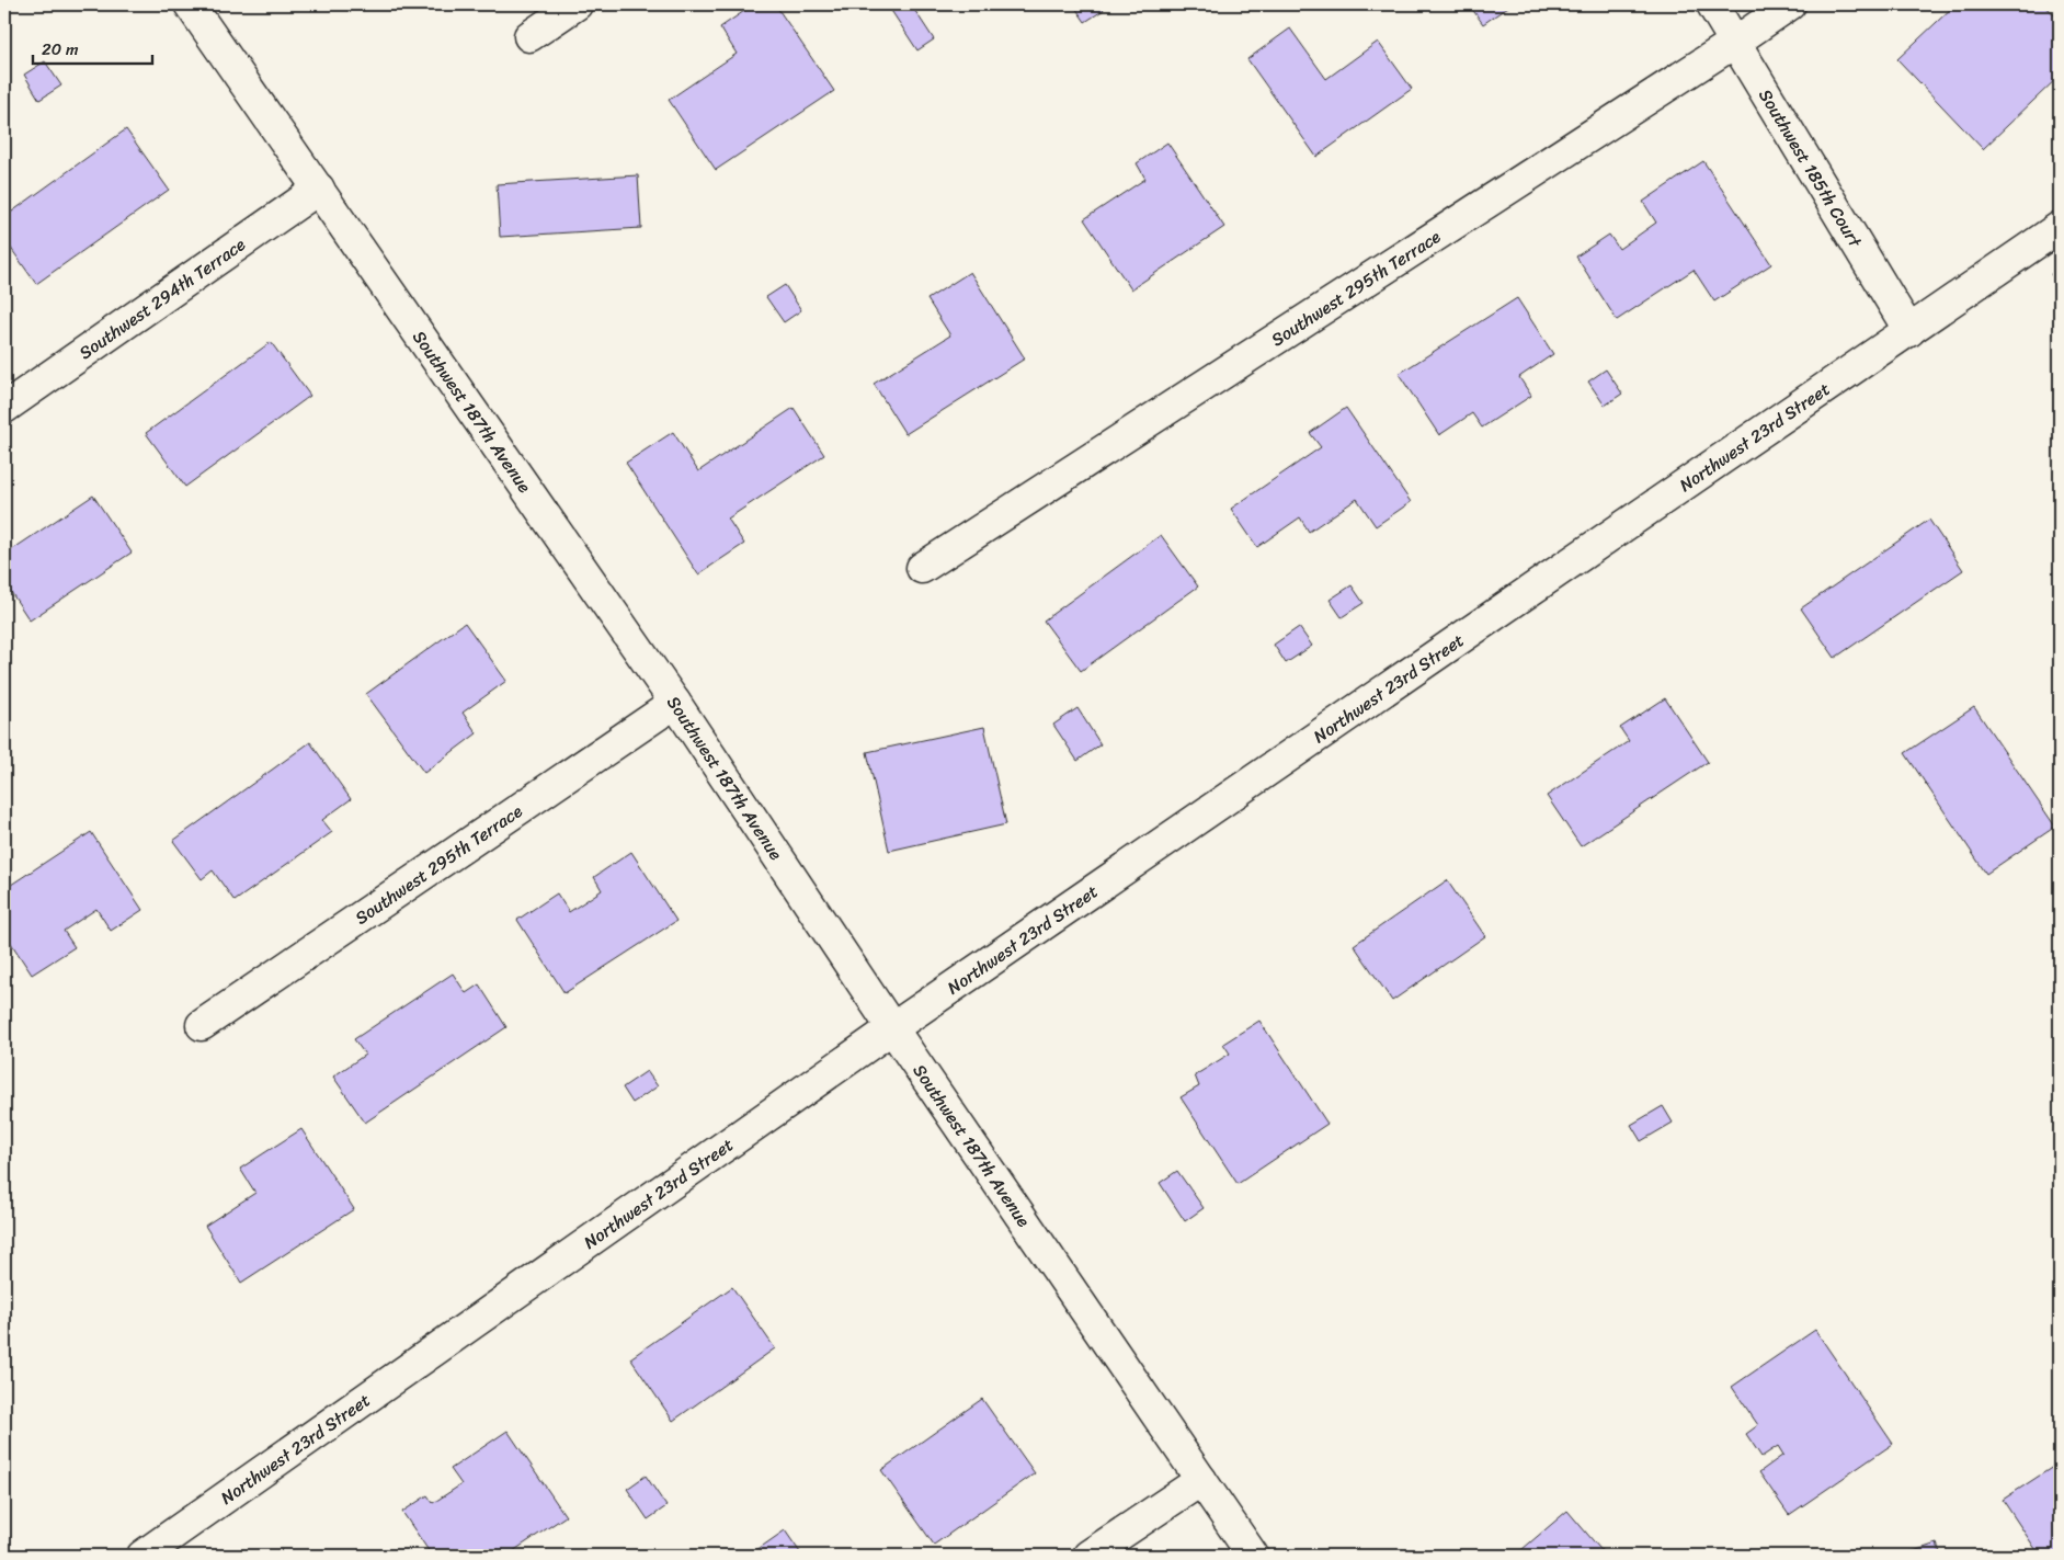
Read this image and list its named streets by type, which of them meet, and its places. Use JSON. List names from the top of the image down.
{
  "streets": {
    "street": [
      "Southwest 185th Court",
      "Southwest 295th Terrace",
      "Southwest 294th Terrace",
      "Southwest 187th Avenue",
      "Northwest 23rd Street"
    ]
  },
  "crossings": [
    ["Southwest 185th Court", "Southwest 295th Terrace"],
    ["Southwest 185th Court", "Northwest 23rd Street"],
    ["Southwest 295th Terrace", "Southwest 187th Avenue"],
    ["Southwest 294th Terrace", "Southwest 187th Avenue"],
    ["Southwest 187th Avenue", "Northwest 23rd Street"]
  ],
  "scale_bar": "20 m"
}
